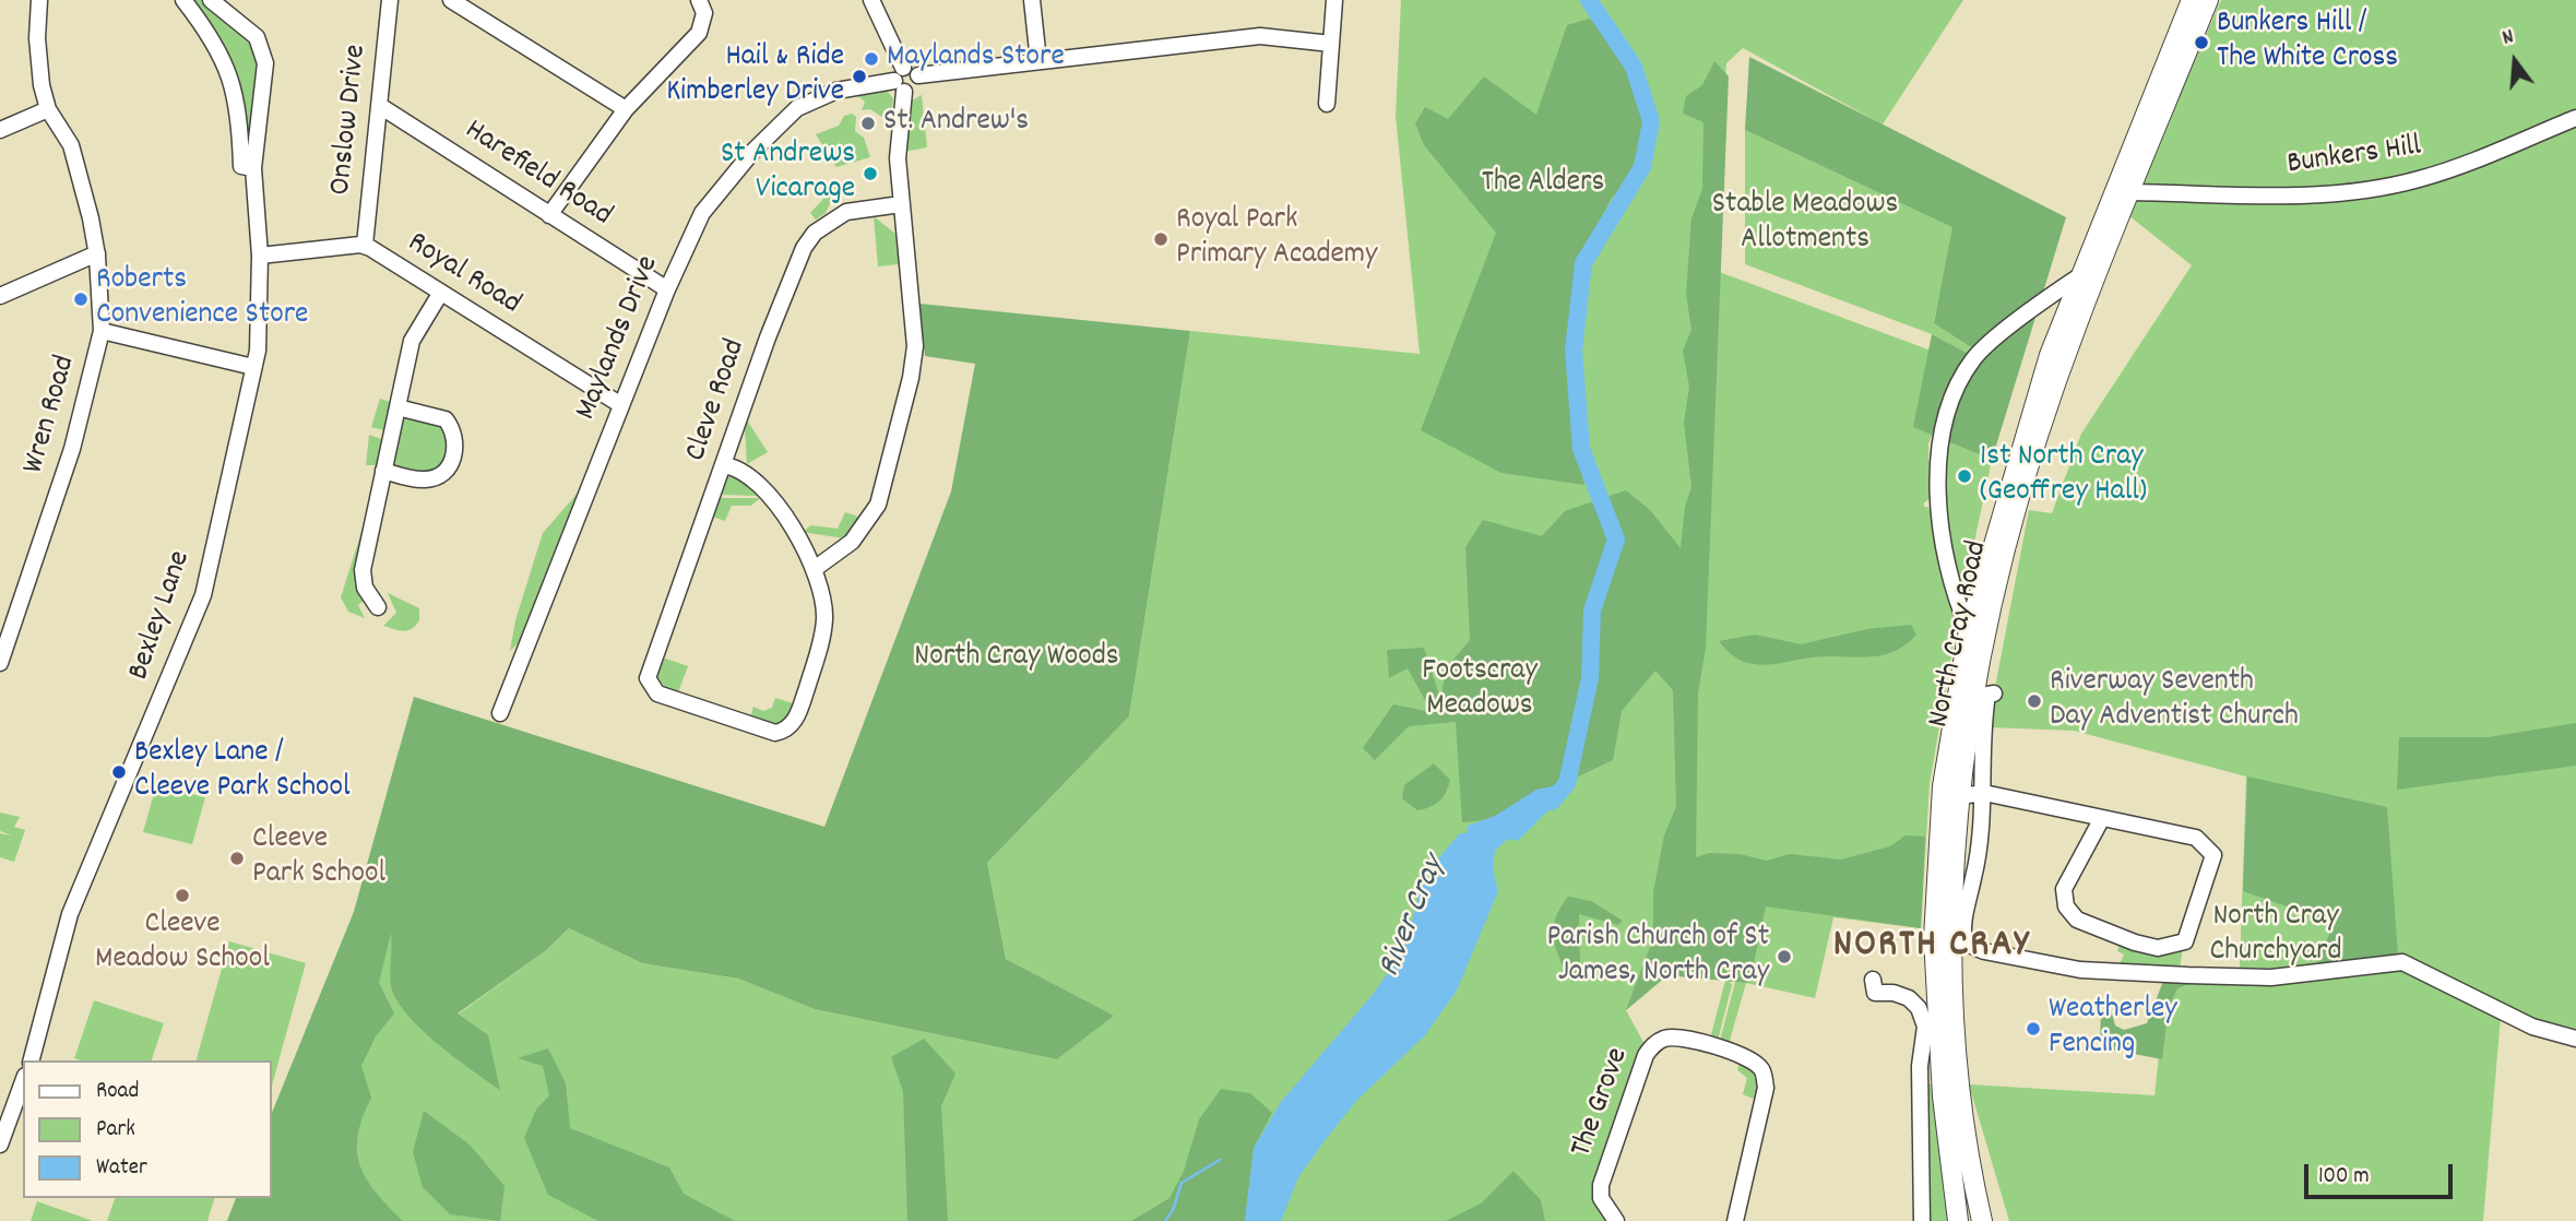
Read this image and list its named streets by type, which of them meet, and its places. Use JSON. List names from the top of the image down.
{
  "streets": {
    "main road": ["North Cray Road"],
    "street": [
      "Onslow Drive",
      "Bunkers Hill",
      "Harefield Road",
      "Royal Road",
      "Maylands Drive",
      "Cleve Road",
      "Wren Road",
      "Bexley Lane",
      "The Grove"
    ]
  },
  "crossings": [
    ["Onslow Drive", "Harefield Road"],
    ["Onslow Drive", "Royal Road"],
    ["Bunkers Hill", "North Cray Road"],
    ["Harefield Road", "Maylands Drive"],
    ["Royal Road", "Maylands Drive"],
    ["Royal Road", "Bexley Lane"]
  ],
  "districts": ["NORTH CRAY"],
  "water": ["River Cray"],
  "parks": [
    "The Alders",
    "Stable Meadows Allotments",
    "North Cray Woods",
    "Footscray Meadows",
    "North Cray Churchyard"
  ],
  "places": [
    "Bunkers Hill / The White Cross",
    "Maylands Store",
    "Hail & Ride Kimberley Drive",
    "St. Andrew's",
    "St Andrews Vicarage",
    "Royal Park Primary Academy",
    "Roberts Convenience Store",
    "1st North Cray (Geoffrey Hall)",
    "Riverway Seventh Day Adventist Church",
    "Bexley Lane / Cleeve Park School",
    "Cleeve Park School",
    "Cleeve Meadow School",
    "Parish Church of St James, North Cray",
    "Weatherley Fencing"
  ],
  "legend": ["Road", "Park", "Water"],
  "scale_bar": "100 m",
  "north": "top"
}
